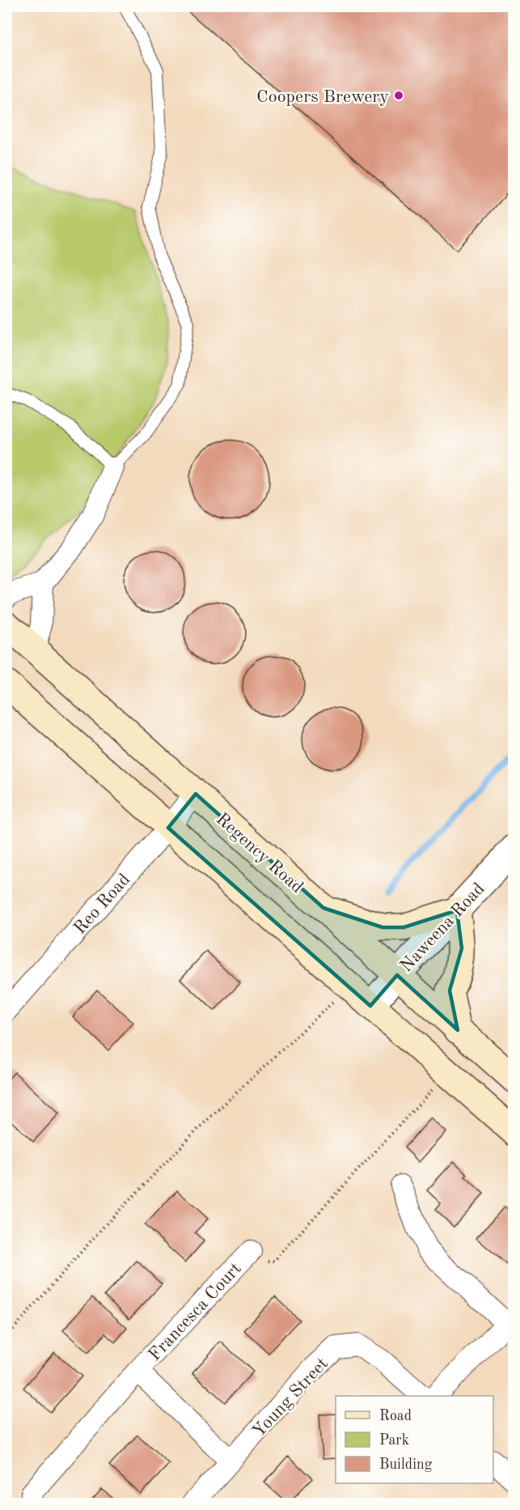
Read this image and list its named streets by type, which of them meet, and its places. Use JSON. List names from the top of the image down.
{
  "streets": {
    "main road": ["Regency Road"],
    "street": [
      "Reo Road",
      "Naweena Road",
      "Francesca Court",
      "Young Street"
    ]
  },
  "crossings": [
    ["Regency Road", "Reo Road"],
    ["Regency Road", "Naweena Road"],
    ["Francesca Court", "Young Street"]
  ],
  "places": ["Coopers Brewery"],
  "legend": ["Road", "Park", "Building"]
}
